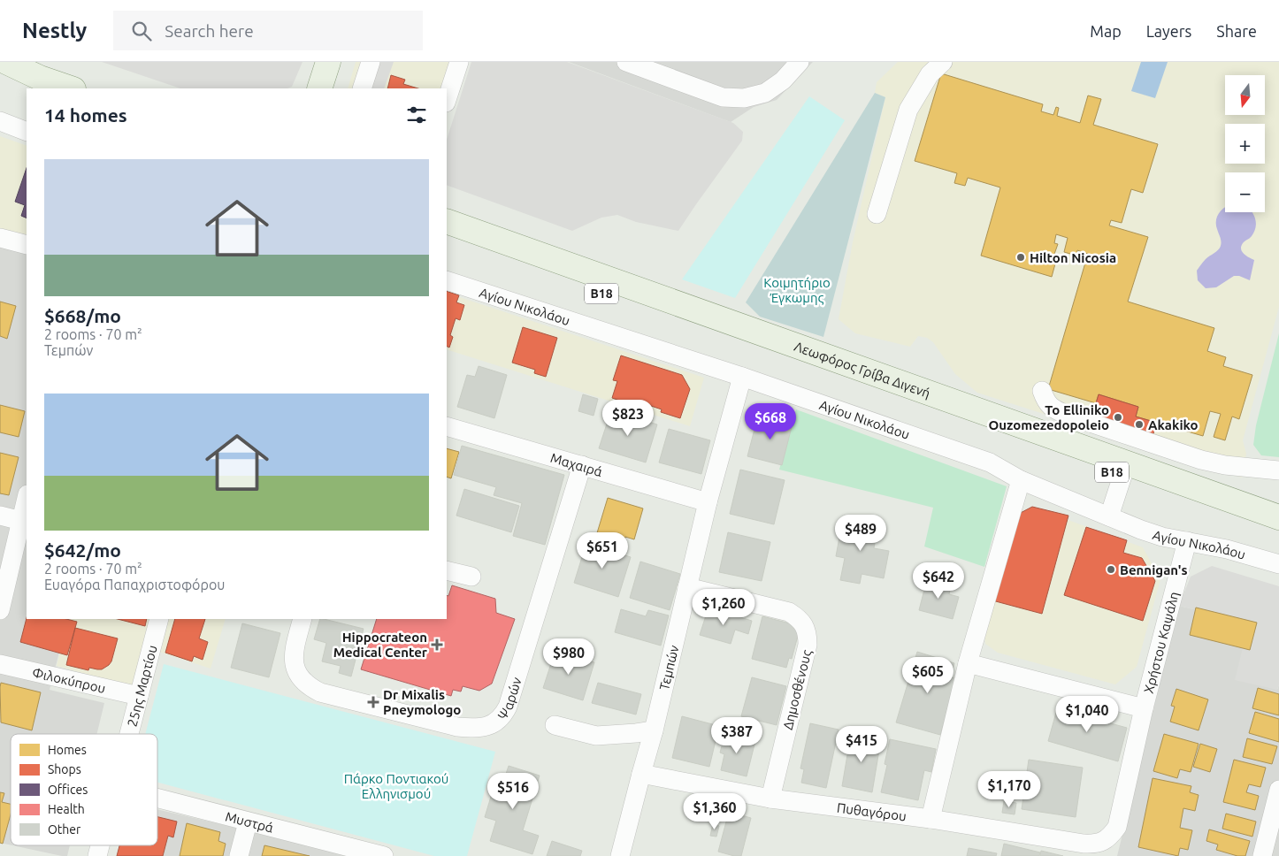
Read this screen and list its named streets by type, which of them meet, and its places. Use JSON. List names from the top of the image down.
{
  "streets": {
    "main road": ["B18", "Λεωφόρος Γρίβα Διγενή"],
    "street": [
      "Αγίου Νικολάου",
      "Μαχαιρά",
      "Χρήστου Καψάλη",
      "Τεμπών",
      "Φιλοκύπρου",
      "25ης Μαρτίου",
      "Δημοσθένους",
      "Ψαρών",
      "Πυθαγόρου",
      "Μυστρά"
    ]
  },
  "crossings": [
    ["Αγίου Νικολάου", "Χρήστου Καψάλη"],
    ["Αγίου Νικολάου", "Τεμπών"],
    ["Μαχαιρά", "Τεμπών"],
    ["Μαχαιρά", "Ψαρών"],
    ["Χρήστου Καψάλη", "Πυθαγόρου"],
    ["Τεμπών", "Δημοσθένους"],
    ["Τεμπών", "Πυθαγόρου"],
    ["Φιλοκύπρου", "25ης Μαρτίου"],
    ["Δημοσθένους", "Πυθαγόρου"]
  ],
  "parks": ["Κοιμητήριο Έγκωμης", "Πάρκο Ποντιακού Ελληνισμού"],
  "places": {
    "other": [
      "Hilton Nicosia",
      "To Elliniko Ouzomezedopoleio",
      "Akakiko",
      "Bennigan's"
    ],
    "health": ["Hippocrateon Medical Center", "Dr Mixalis Pneymologo"]
  },
  "legend": [
    "Homes",
    "Shops",
    "Offices",
    "Health",
    "Other"
  ],
  "north": "bottom",
  "page": {
    "header": "Nestly",
    "search": "Search here",
    "nav": ["Map", "Layers", "Share"],
    "map_buttons": ["+", "−"],
    "heading": "14 homes",
    "list": [
      {
        "name": "$668/mo",
        "note": "2 rooms · 70 m² · Τεμπών"
      },
      {
        "name": "$642/mo",
        "note": "2 rooms · 70 m² · Ευαγόρα Παπαχριστοφόρου"
      }
    ],
    "price": [
      "$823",
      "$668",
      "$489",
      "$651",
      "$642",
      "$1,260",
      "$980",
      "$605",
      "$1,040",
      "$387",
      "$415",
      "$1,170",
      "$516",
      "$1,360"
    ]
  }
}
